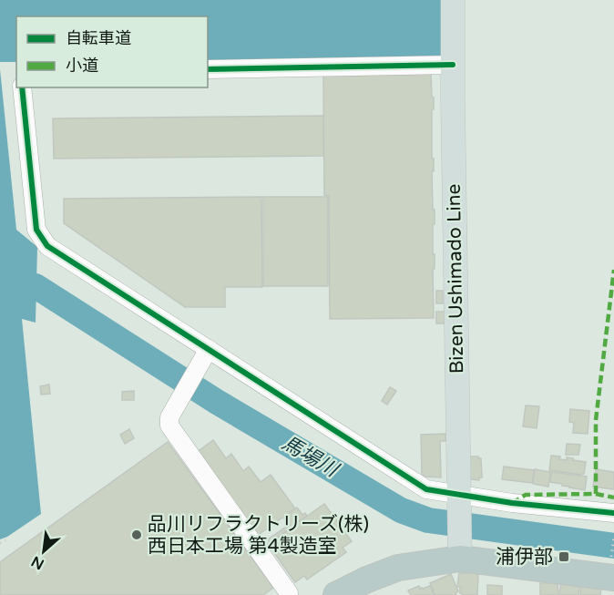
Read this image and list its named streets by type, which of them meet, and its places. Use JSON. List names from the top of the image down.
{
  "streets": {
    "main road": ["Bizen Ushimado Line"]
  },
  "water": ["馬場川"],
  "places": {
    "other": ["品川リフラクトリーズ(株) 西日本工場 第4製造室"],
    "transit": ["浦伊部"]
  },
  "legend": ["自転車道", "小道"],
  "north": "bottom left"
}
